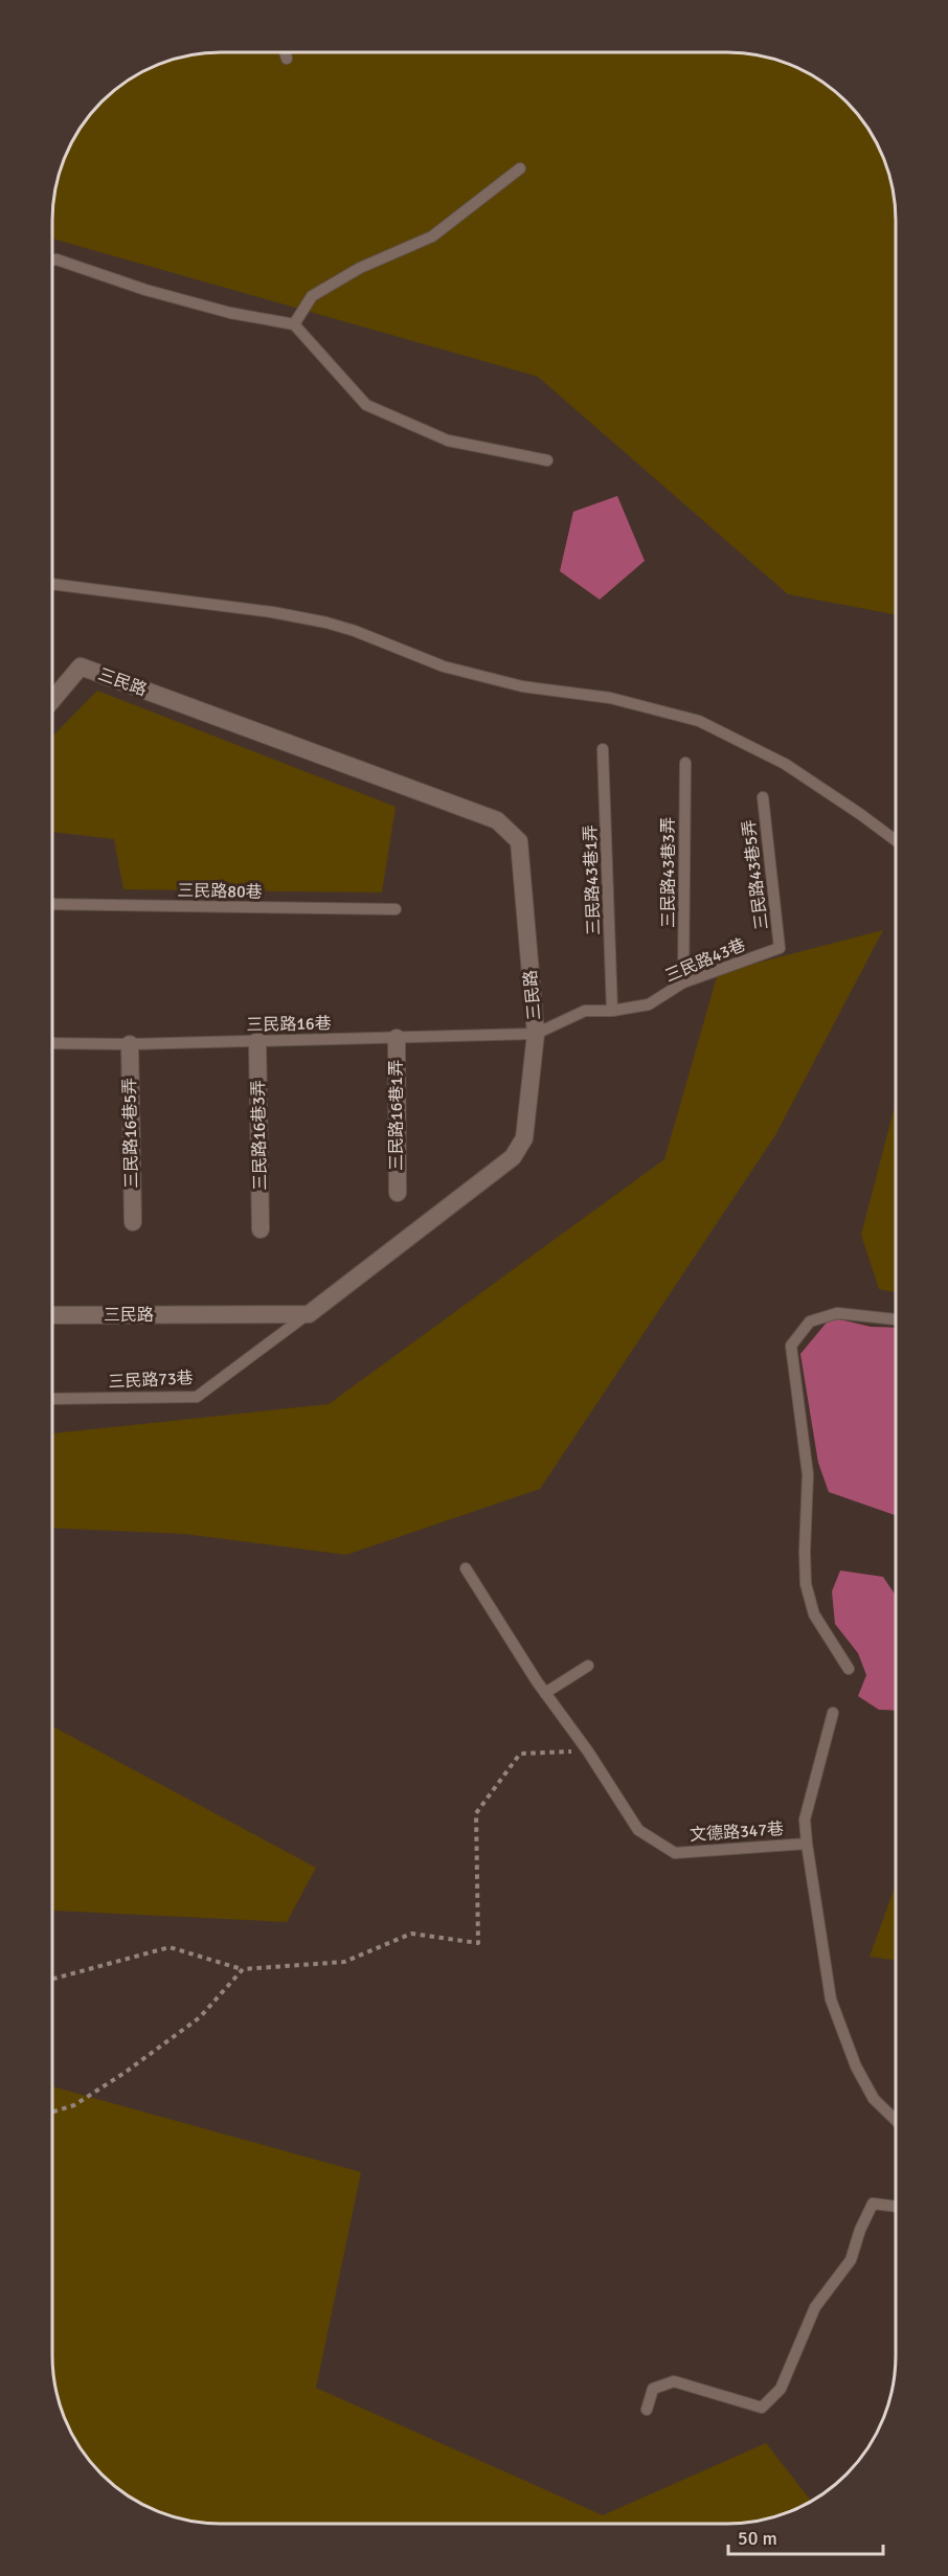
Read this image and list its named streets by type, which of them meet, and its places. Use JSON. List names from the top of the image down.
{
  "streets": {
    "street": [
      "三民路",
      "三民路16巷1弄",
      "三民路16巷5弄",
      "三民路16巷3弄"
    ],
    "lane": [
      "三民路43巷3弄",
      "三民路43巷5弄",
      "三民路43巷1弄",
      "三民路80巷",
      "三民路43巷",
      "三民路16巷",
      "三民路73巷",
      "文德路347巷"
    ]
  },
  "crossings": [
    ["三民路", "三民路43巷"],
    ["三民路", "三民路16巷"],
    ["三民路", "三民路73巷"],
    ["三民路43巷3弄", "三民路43巷"],
    ["三民路43巷5弄", "三民路43巷"],
    ["三民路43巷1弄", "三民路43巷"],
    ["三民路43巷", "三民路16巷"],
    ["三民路16巷", "三民路16巷1弄"],
    ["三民路16巷", "三民路16巷5弄"],
    ["三民路16巷", "三民路16巷3弄"]
  ],
  "scale_bar": "50 m"
}
